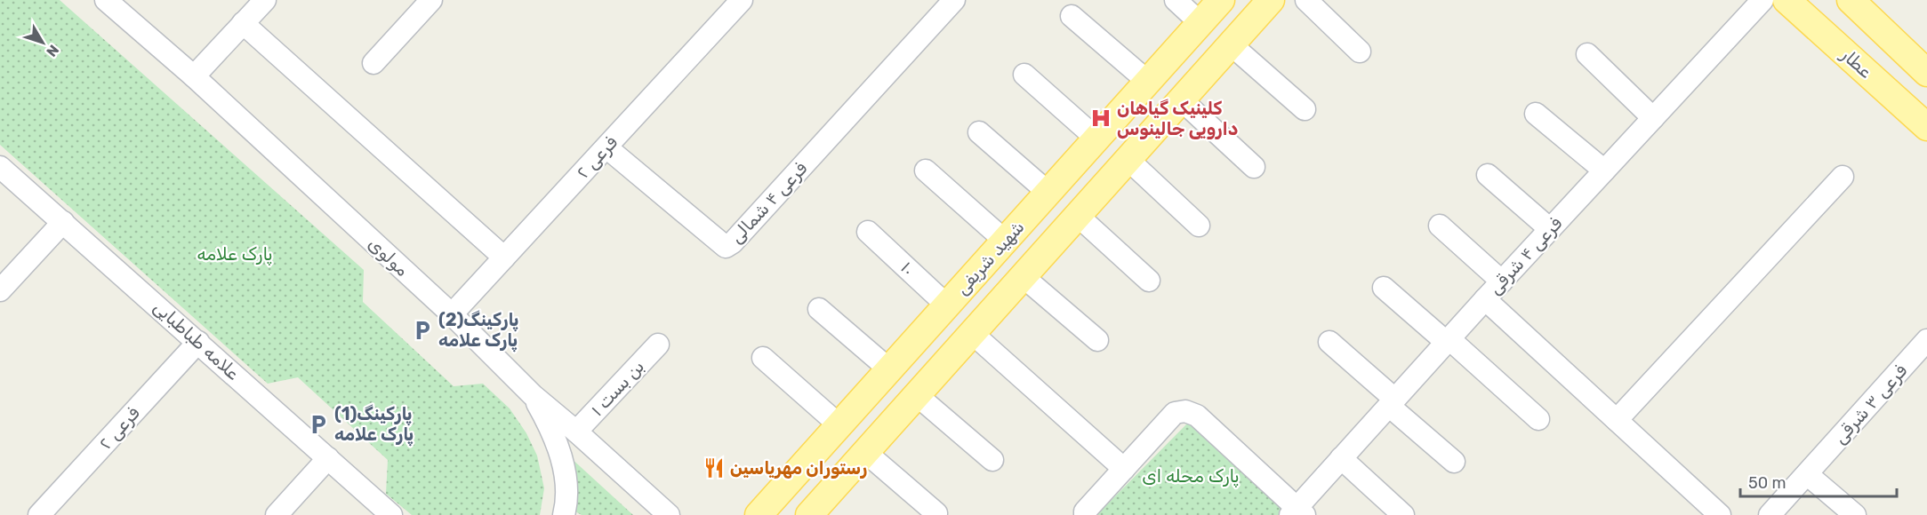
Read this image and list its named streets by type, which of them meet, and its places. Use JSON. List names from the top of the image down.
{
  "streets": {
    "main road": ["عطار", "شهید شریفی"],
    "street": [
      "فرعی ۲",
      "فرعی ۴ شمالی",
      "فرعی ۴ شرقی",
      "مولوی",
      "۱۰",
      "علامه طباطبایی",
      "بن بست ۱",
      "فرعی ۳ شرقی"
    ]
  },
  "crossings": [
    ["فرعی ۲", "فرعی ۴ شمالی"],
    ["فرعی ۲", "مولوی"],
    ["فرعی ۲", "علامه طباطبایی"],
    ["مولوی", "بن بست ۱"],
    ["شهید شریفی", "۱۰"]
  ],
  "parks": ["پارک علامه", "پارک محله ای"],
  "places": {
    "hospital": ["کلینیک گیاهان دارویی جالینوس"],
    "parking": ["پارکینگ(2) پارک علامه", "پارکینگ(1) پارک علامه"],
    "restaurant": ["رستوران مهریاسین"]
  },
  "scale_bar": "50 m",
  "north": "bottom right"
}
